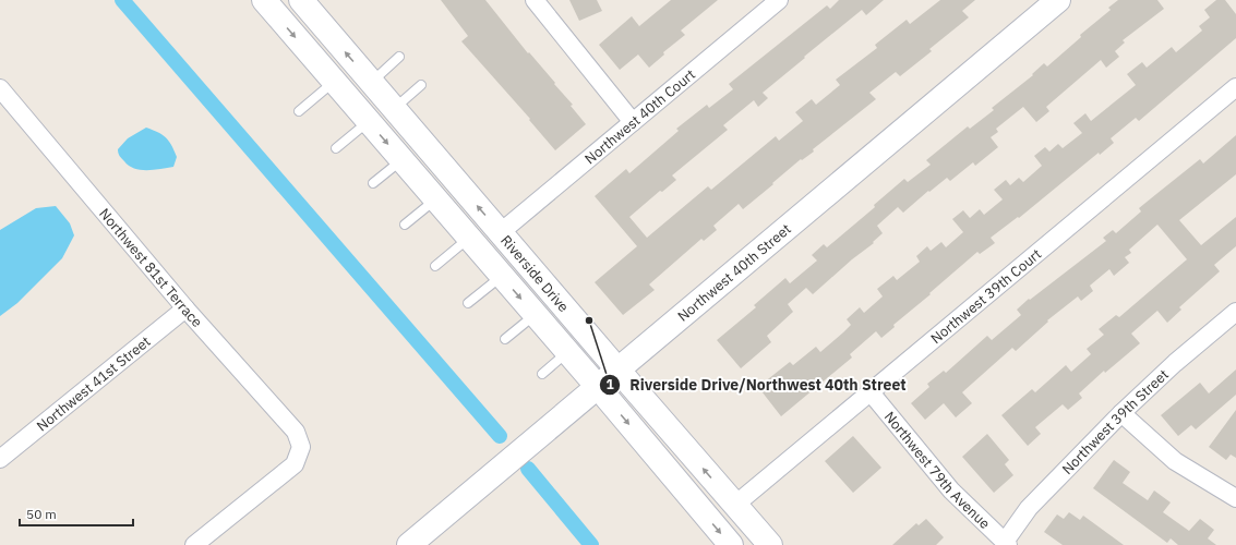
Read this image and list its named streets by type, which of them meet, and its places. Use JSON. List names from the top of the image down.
{
  "streets": {
    "street": [
      "Northwest 40th Court",
      "Northwest 81st Terrace",
      "Riverside Drive",
      "Northwest 40th Street",
      "Northwest 39th Court",
      "Northwest 41st Street",
      "Northwest 39th Street",
      "Northwest 79th Avenue"
    ]
  },
  "crossings": [
    ["Northwest 40th Court", "Riverside Drive"],
    ["Northwest 81st Terrace", "Northwest 41st Street"],
    ["Riverside Drive", "Northwest 40th Street"],
    ["Riverside Drive", "Northwest 39th Court"],
    ["Northwest 39th Court", "Northwest 79th Avenue"],
    ["Northwest 39th Street", "Northwest 79th Avenue"]
  ],
  "places": ["Riverside Drive/Northwest 40th Street"],
  "scale_bar": "50 m"
}
